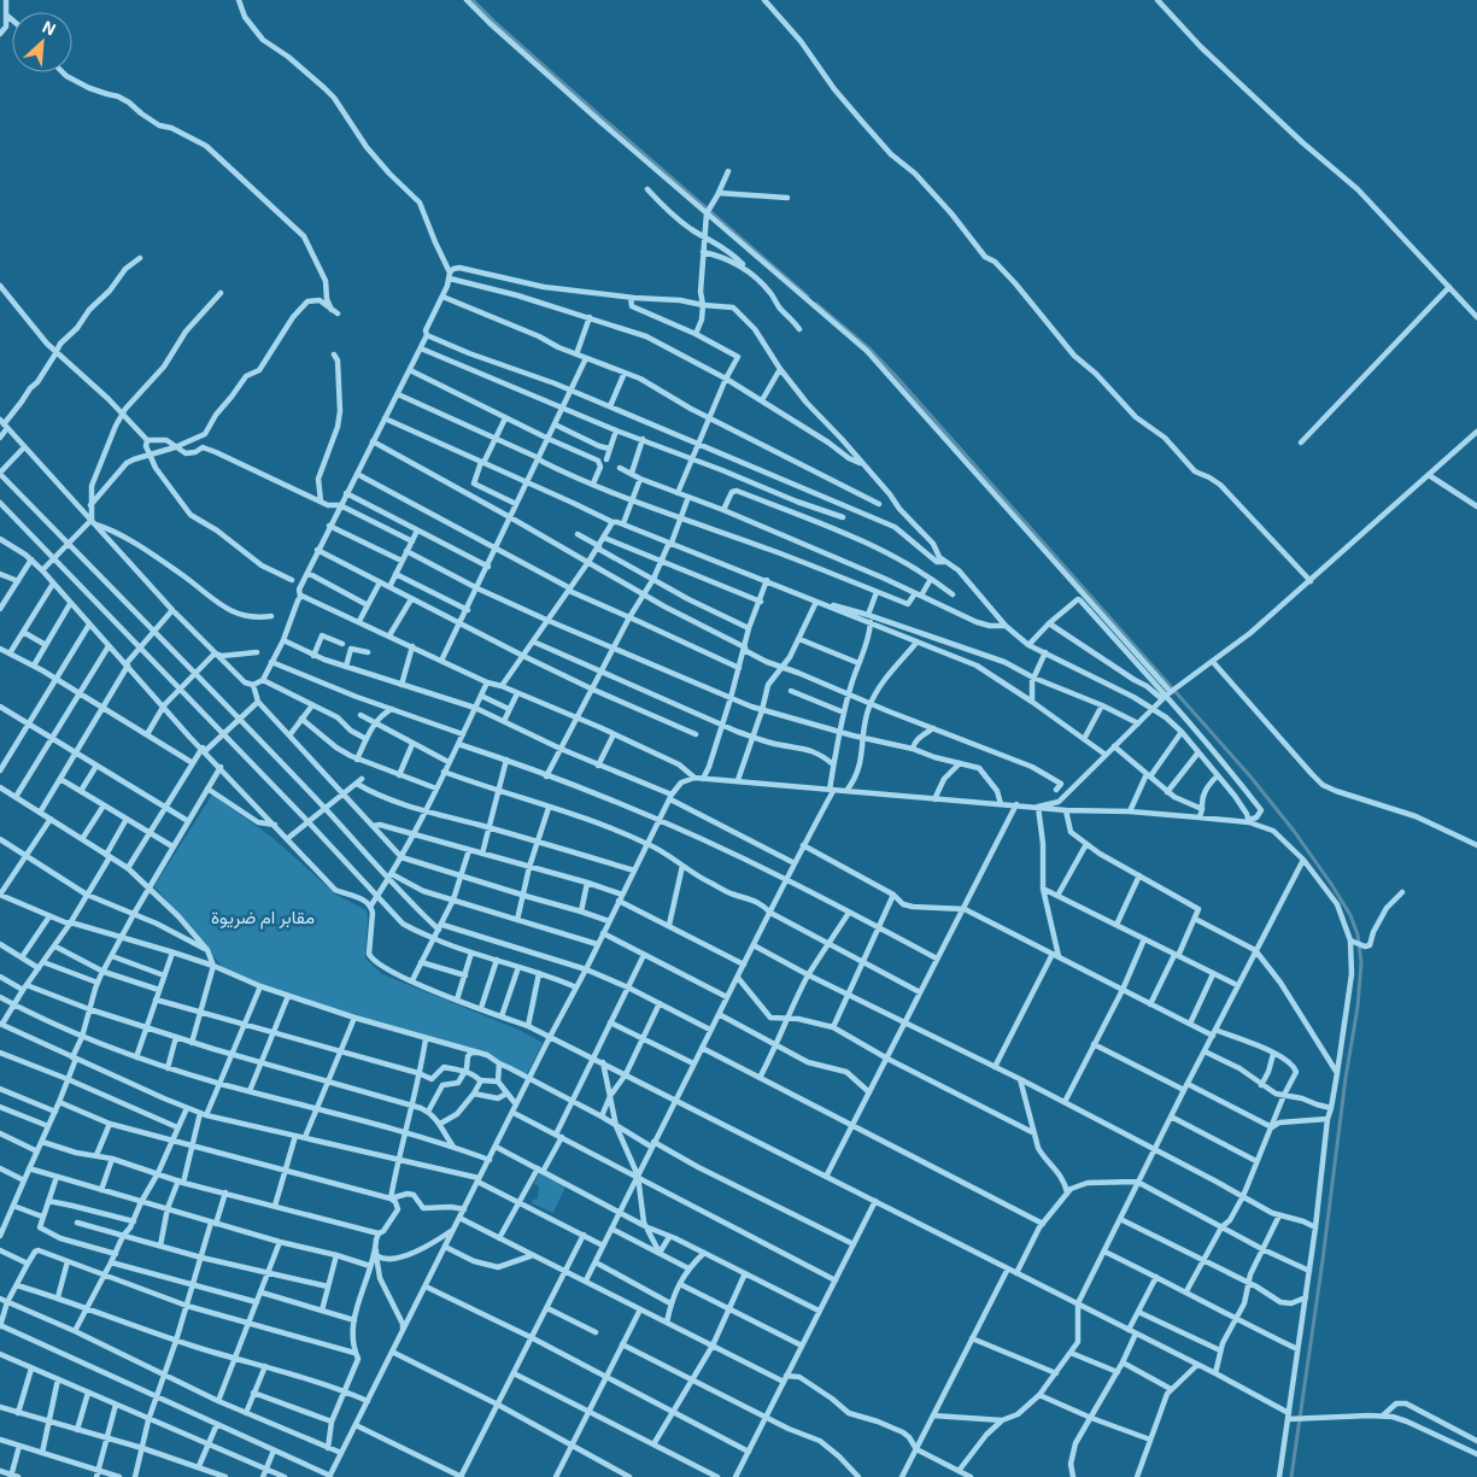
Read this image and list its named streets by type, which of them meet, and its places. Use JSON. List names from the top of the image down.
{
  "parks": ["مقابر ام ضريوة"],
  "north": "top right"
}
